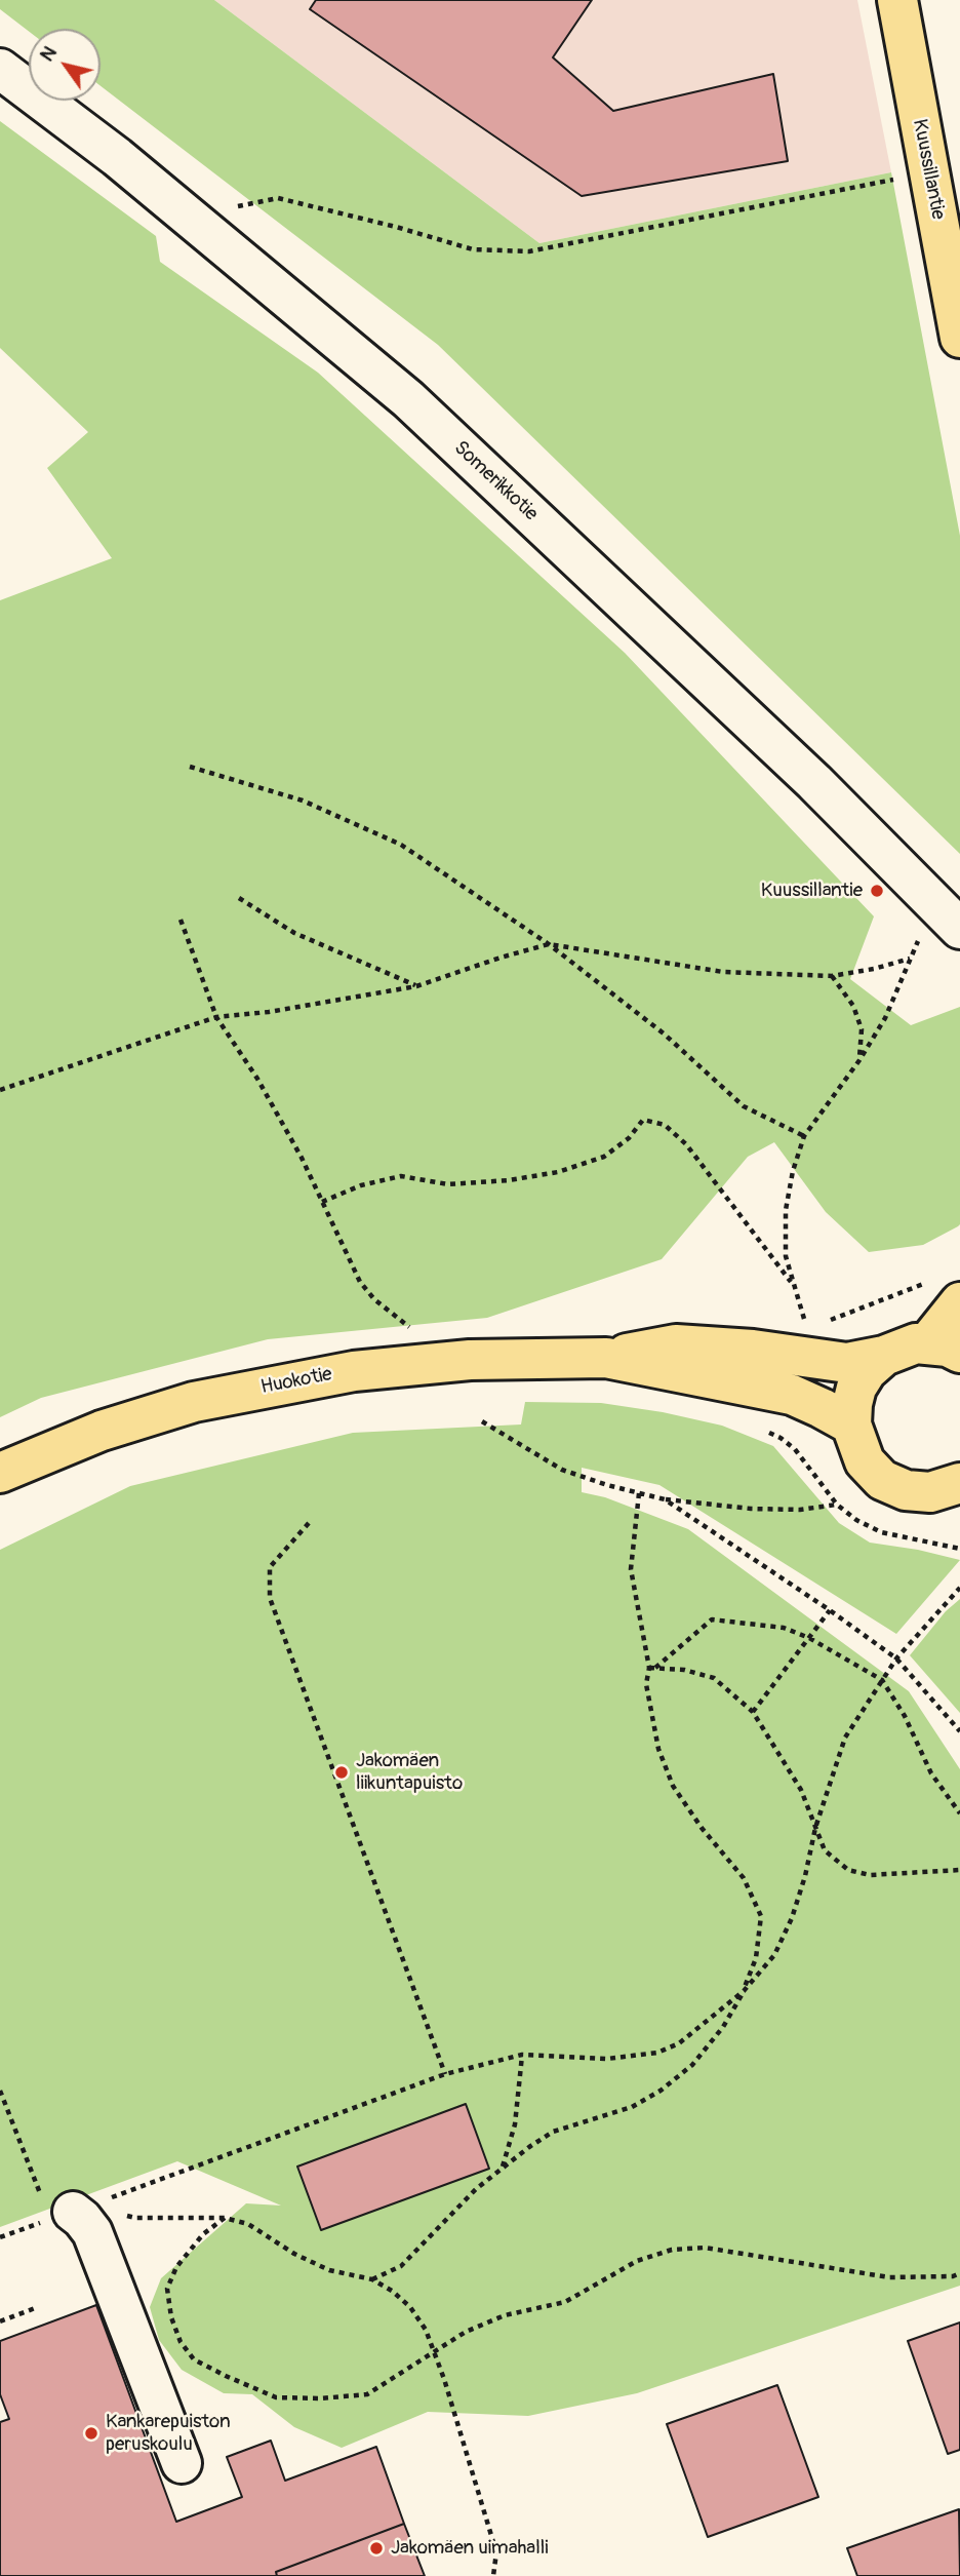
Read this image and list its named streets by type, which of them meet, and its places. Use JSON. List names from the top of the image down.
{
  "streets": {
    "main road": ["Kuussillantie", "Huokotie"],
    "street": ["Somerikkotie"]
  },
  "places": [
    "Kuussillantie",
    "Jakomäen liikuntapuisto",
    "Kankarepuiston peruskoulu",
    "Jakomäen uimahalli"
  ],
  "north": "top left"
}
